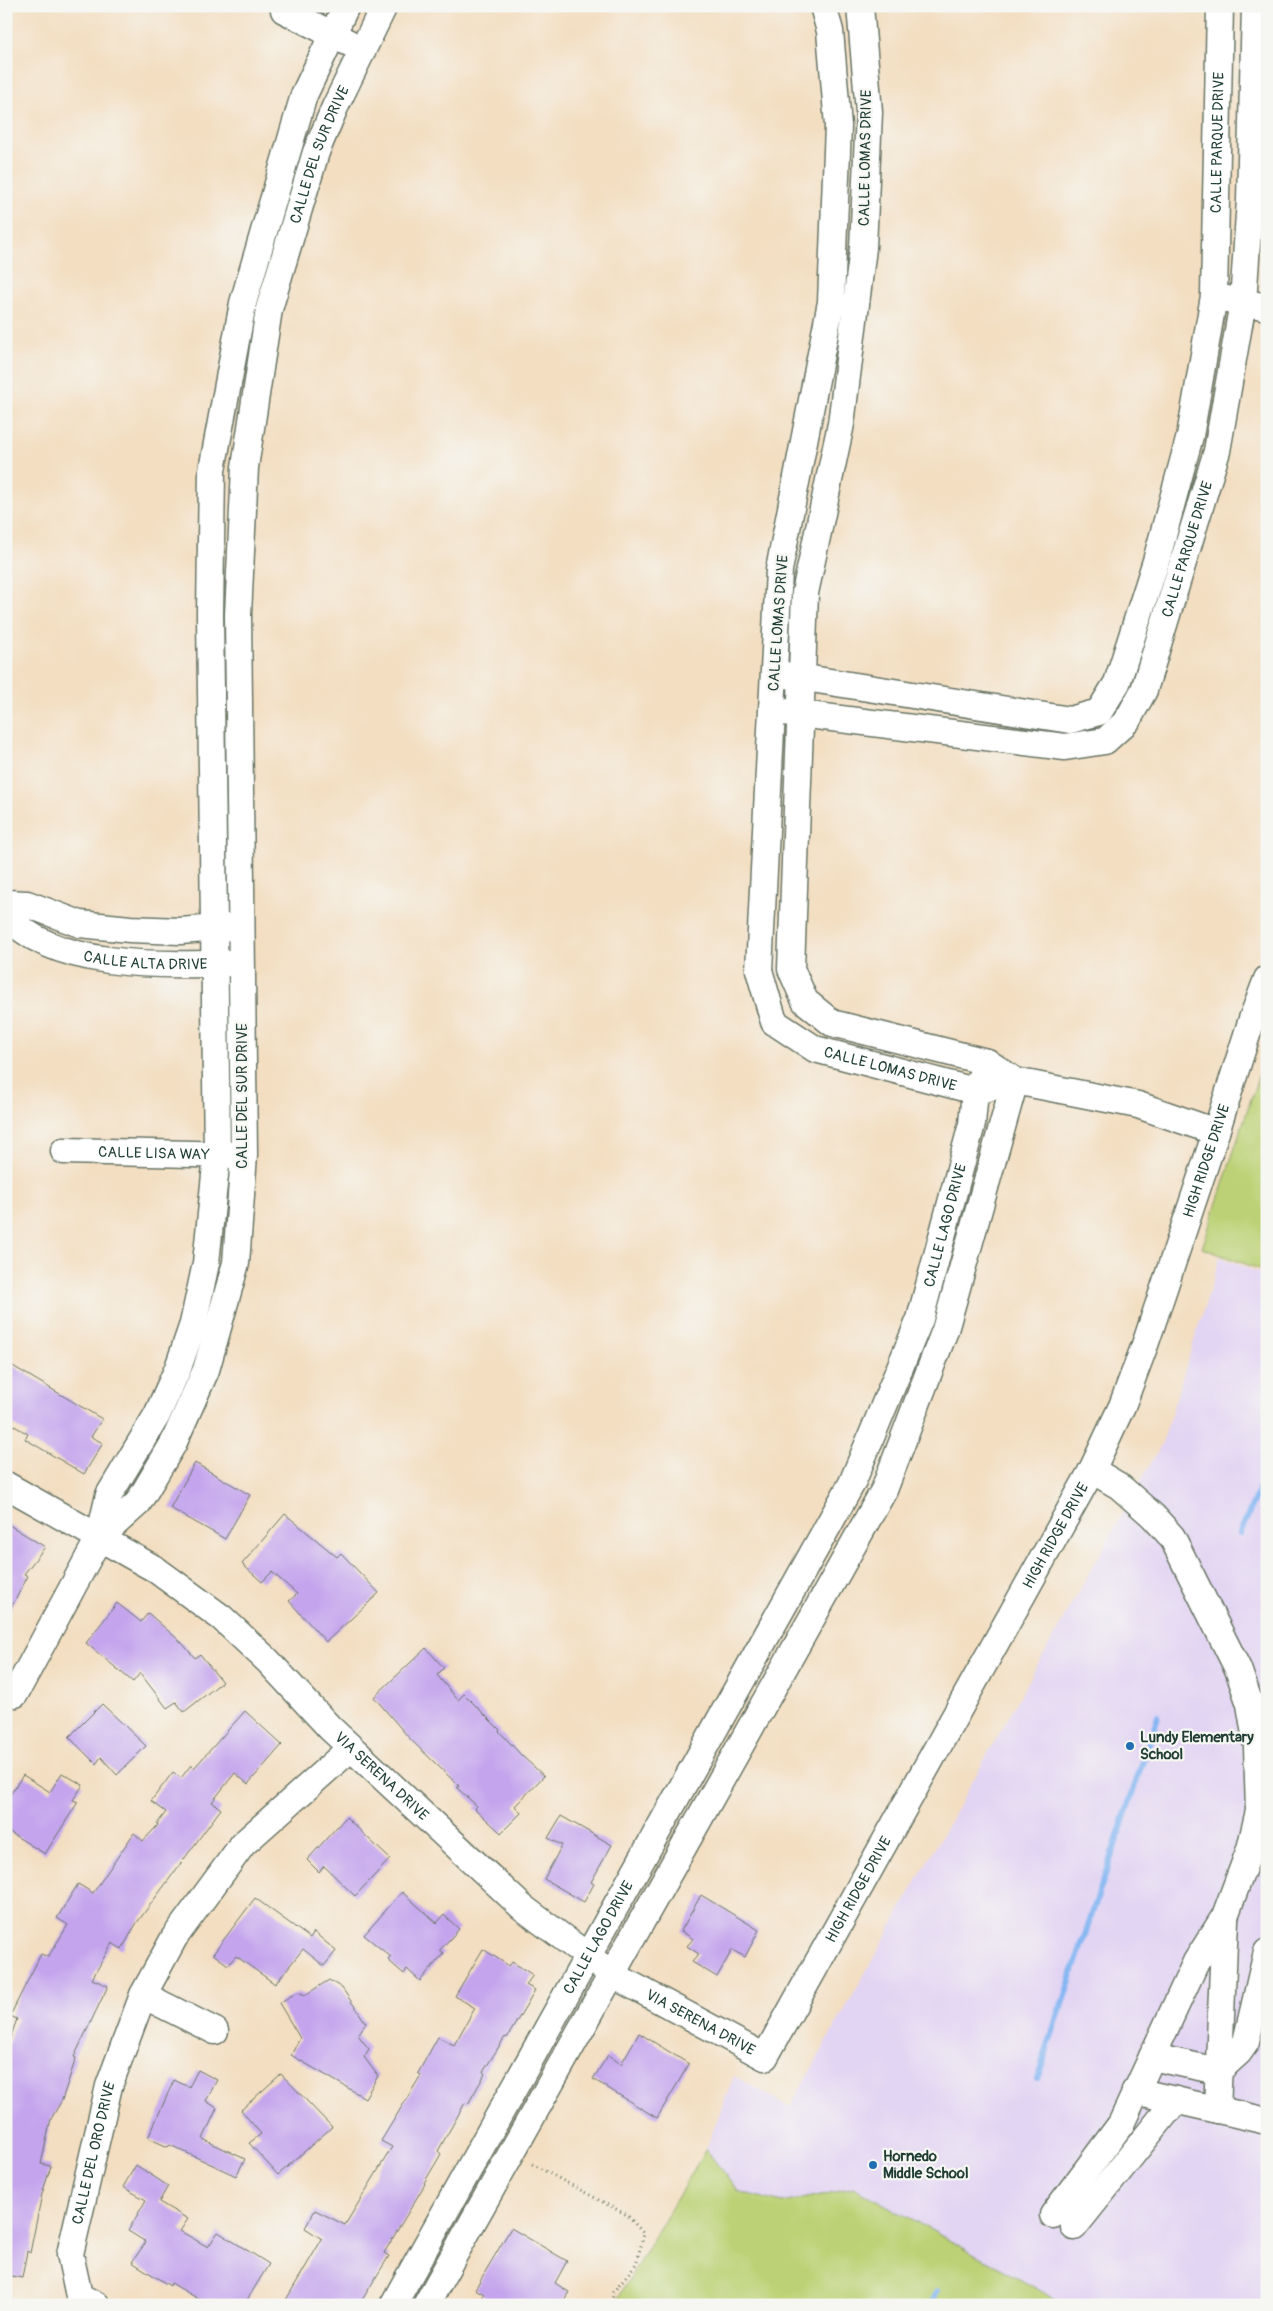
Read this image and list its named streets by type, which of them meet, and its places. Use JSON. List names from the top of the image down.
{
  "streets": {
    "street": [
      "CALLE PARQUE DRIVE",
      "CALLE DEL SUR DRIVE",
      "CALLE LOMAS DRIVE",
      "CALLE ALTA DRIVE",
      "CALLE LISA WAY",
      "HIGH RIDGE DRIVE",
      "CALLE LAGO DRIVE",
      "VIA SERENA DRIVE",
      "CALLE DEL ORO DRIVE"
    ]
  },
  "crossings": [
    ["CALLE PARQUE DRIVE", "CALLE LOMAS DRIVE"],
    ["CALLE DEL SUR DRIVE", "CALLE ALTA DRIVE"],
    ["CALLE DEL SUR DRIVE", "CALLE LISA WAY"],
    ["CALLE DEL SUR DRIVE", "VIA SERENA DRIVE"],
    ["CALLE LOMAS DRIVE", "HIGH RIDGE DRIVE"],
    ["CALLE LOMAS DRIVE", "CALLE LAGO DRIVE"],
    ["HIGH RIDGE DRIVE", "VIA SERENA DRIVE"],
    ["CALLE LAGO DRIVE", "VIA SERENA DRIVE"],
    ["VIA SERENA DRIVE", "CALLE DEL ORO DRIVE"]
  ],
  "places": ["Lundy Elementary School", "Hornedo Middle School"]
}
